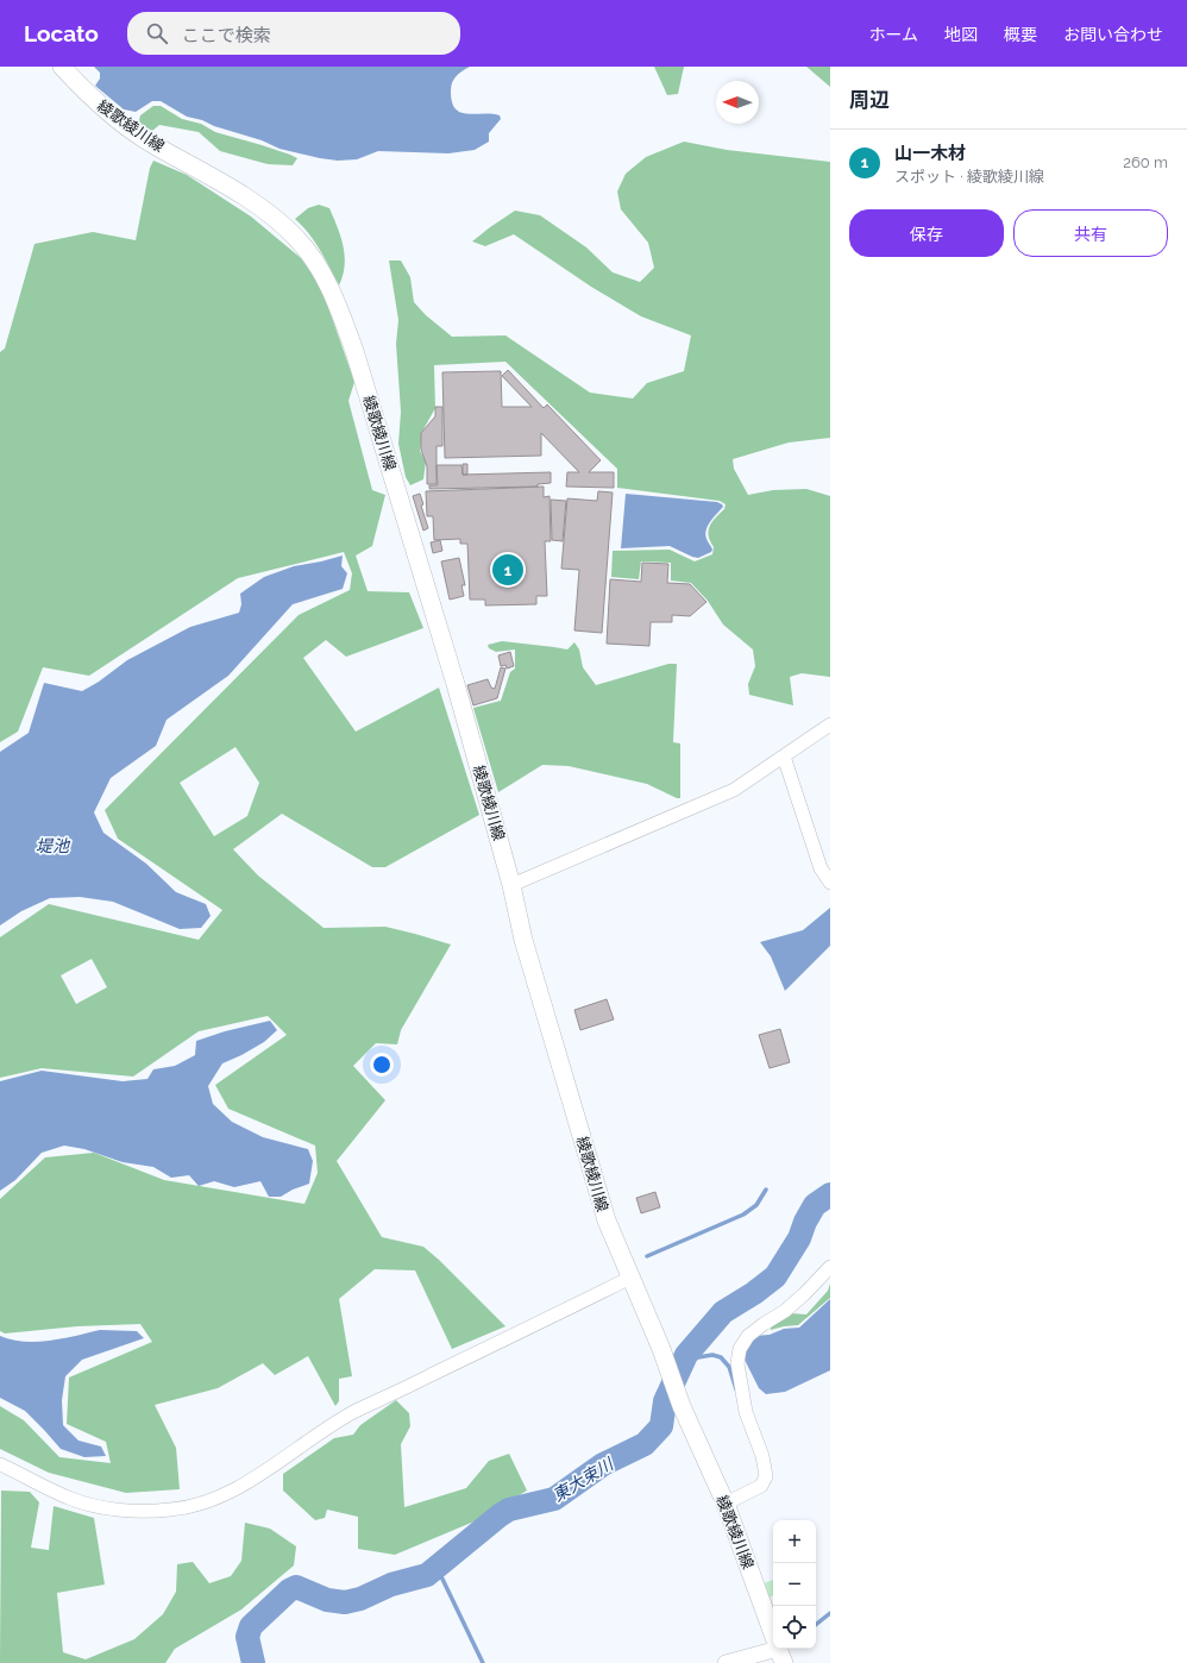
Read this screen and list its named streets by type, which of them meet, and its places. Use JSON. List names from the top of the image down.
{
  "streets": {
    "main road": ["綾歌綾川線"]
  },
  "water": ["堤池", "東大束川"],
  "north": "left",
  "page": {
    "header": "Locato",
    "search": "ここで検索",
    "nav": [
      "ホーム",
      "地図",
      "概要",
      "お問い合わせ"
    ],
    "heading": "周辺",
    "list": [
      {
        "mark": "1",
        "name": "山一木材",
        "note": "スポット · 綾歌綾川線",
        "value": "260 m"
      }
    ],
    "buttons": ["保存", "共有"],
    "pins": "1",
    "map_buttons": ["+", "−"]
  }
}
